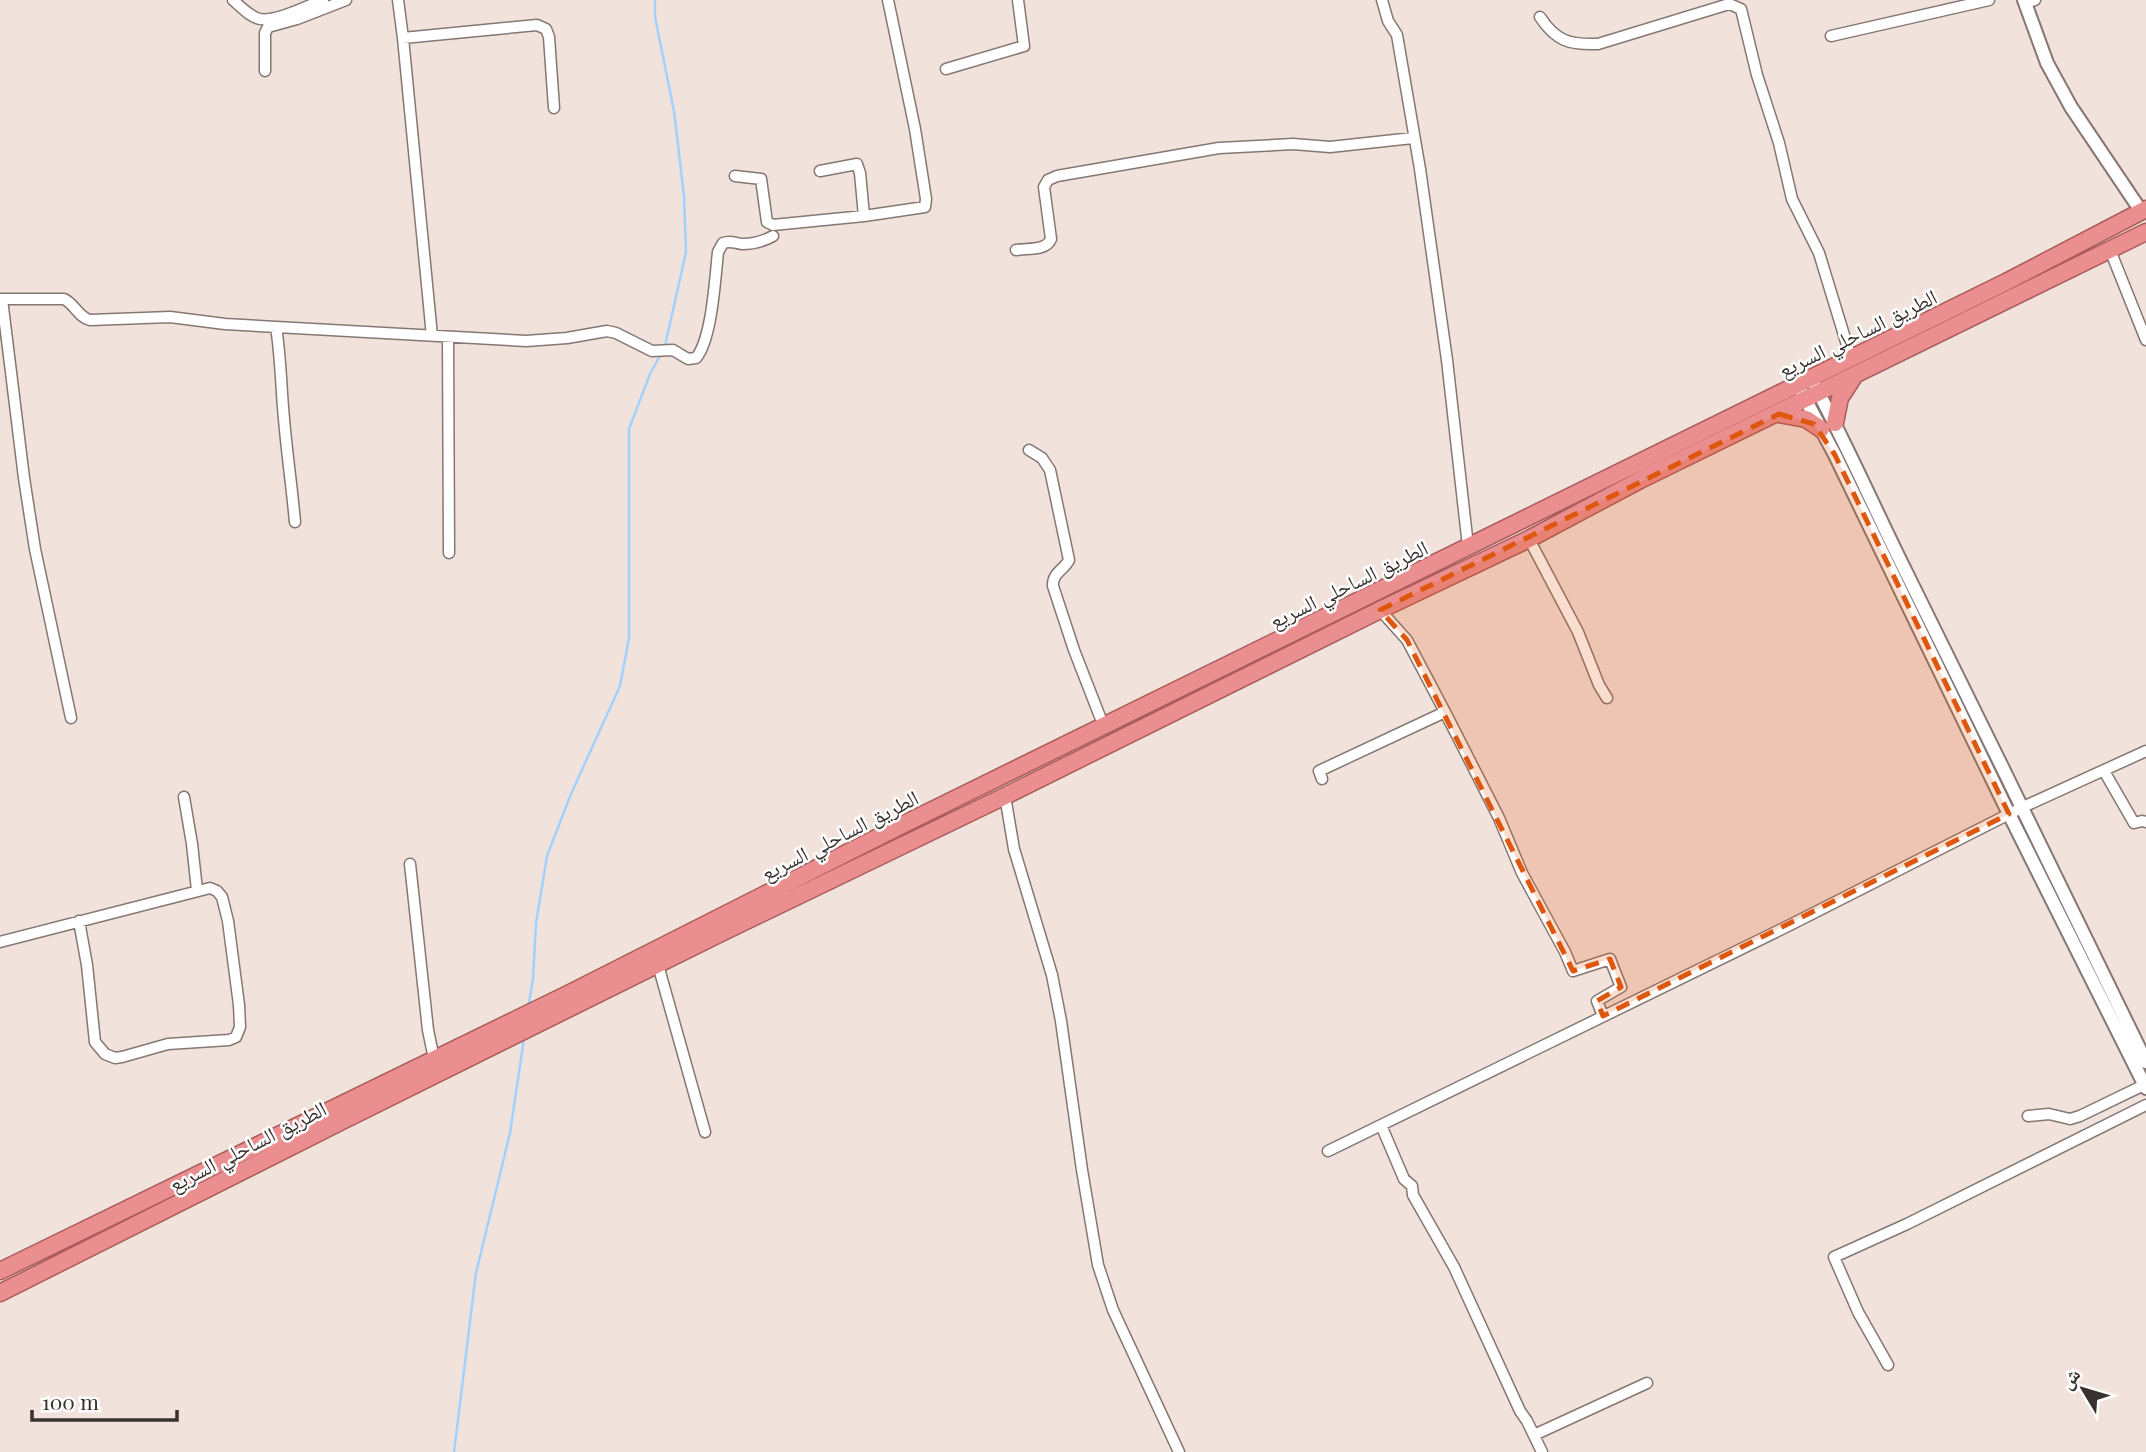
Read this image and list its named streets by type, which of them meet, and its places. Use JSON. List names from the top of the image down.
{
  "streets": {
    "highway": ["الطريق الساحلي السريع"]
  },
  "scale_bar": "100 m",
  "north": "top left"
}
